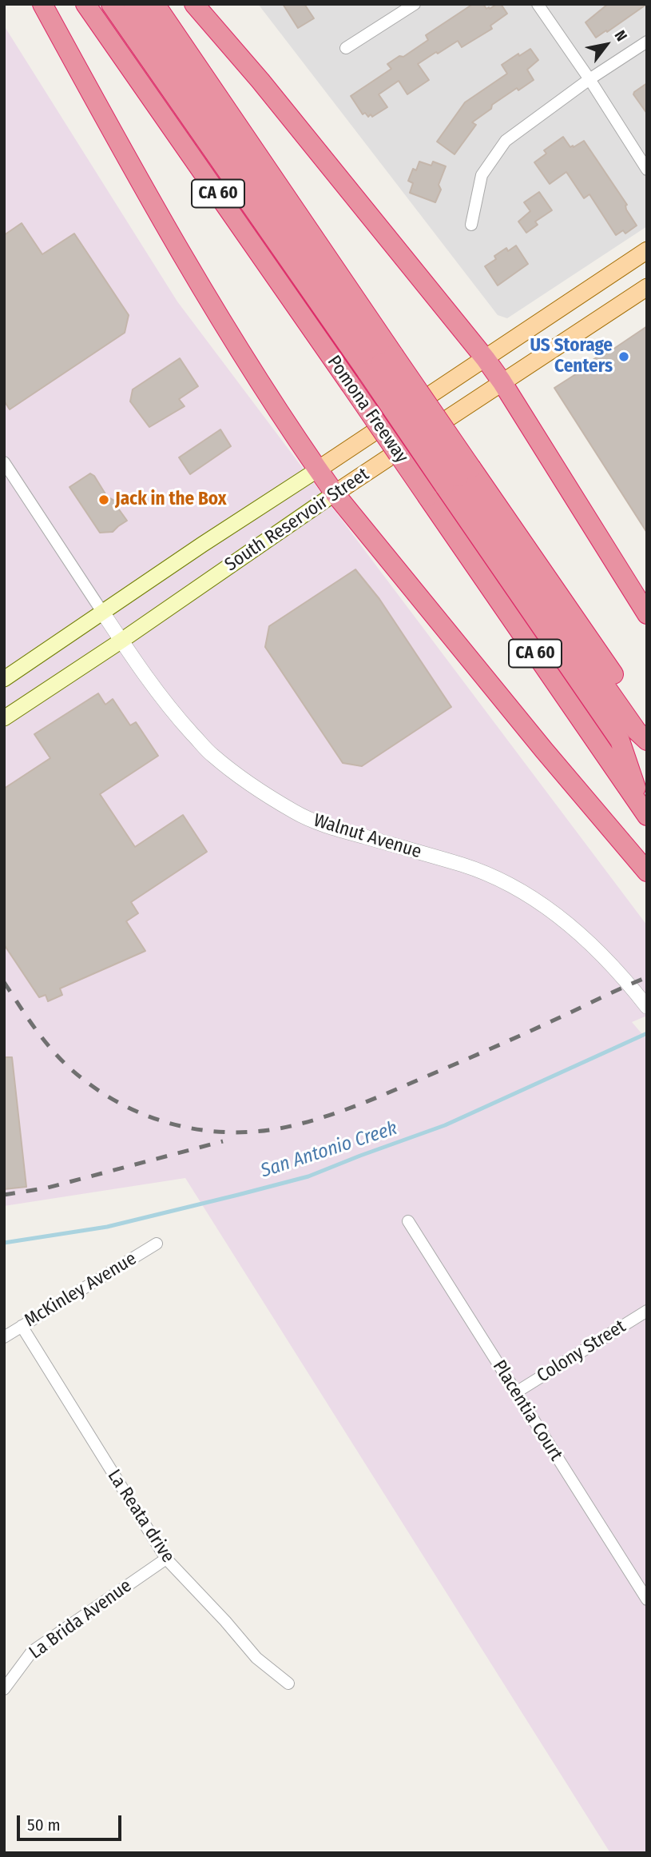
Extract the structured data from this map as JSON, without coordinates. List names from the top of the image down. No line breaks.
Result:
{"streets":{"highway":["CA 60","Pomona Freeway"],"main road":["South Reservoir Street"],"street":["Walnut Avenue","McKinley Avenue","Colony Street","Placentia Court","La Reata drive","La Brida Avenue"]},"crossings":[["South Reservoir Street","Walnut Avenue"],["McKinley Avenue","La Reata drive"],["Colony Street","Placentia Court"],["La Reata drive","La Brida Avenue"]],"water":["San Antonio Creek"],"places":["US Storage Centers","Jack in the Box"],"scale_bar":"50 m","north":"top right"}
